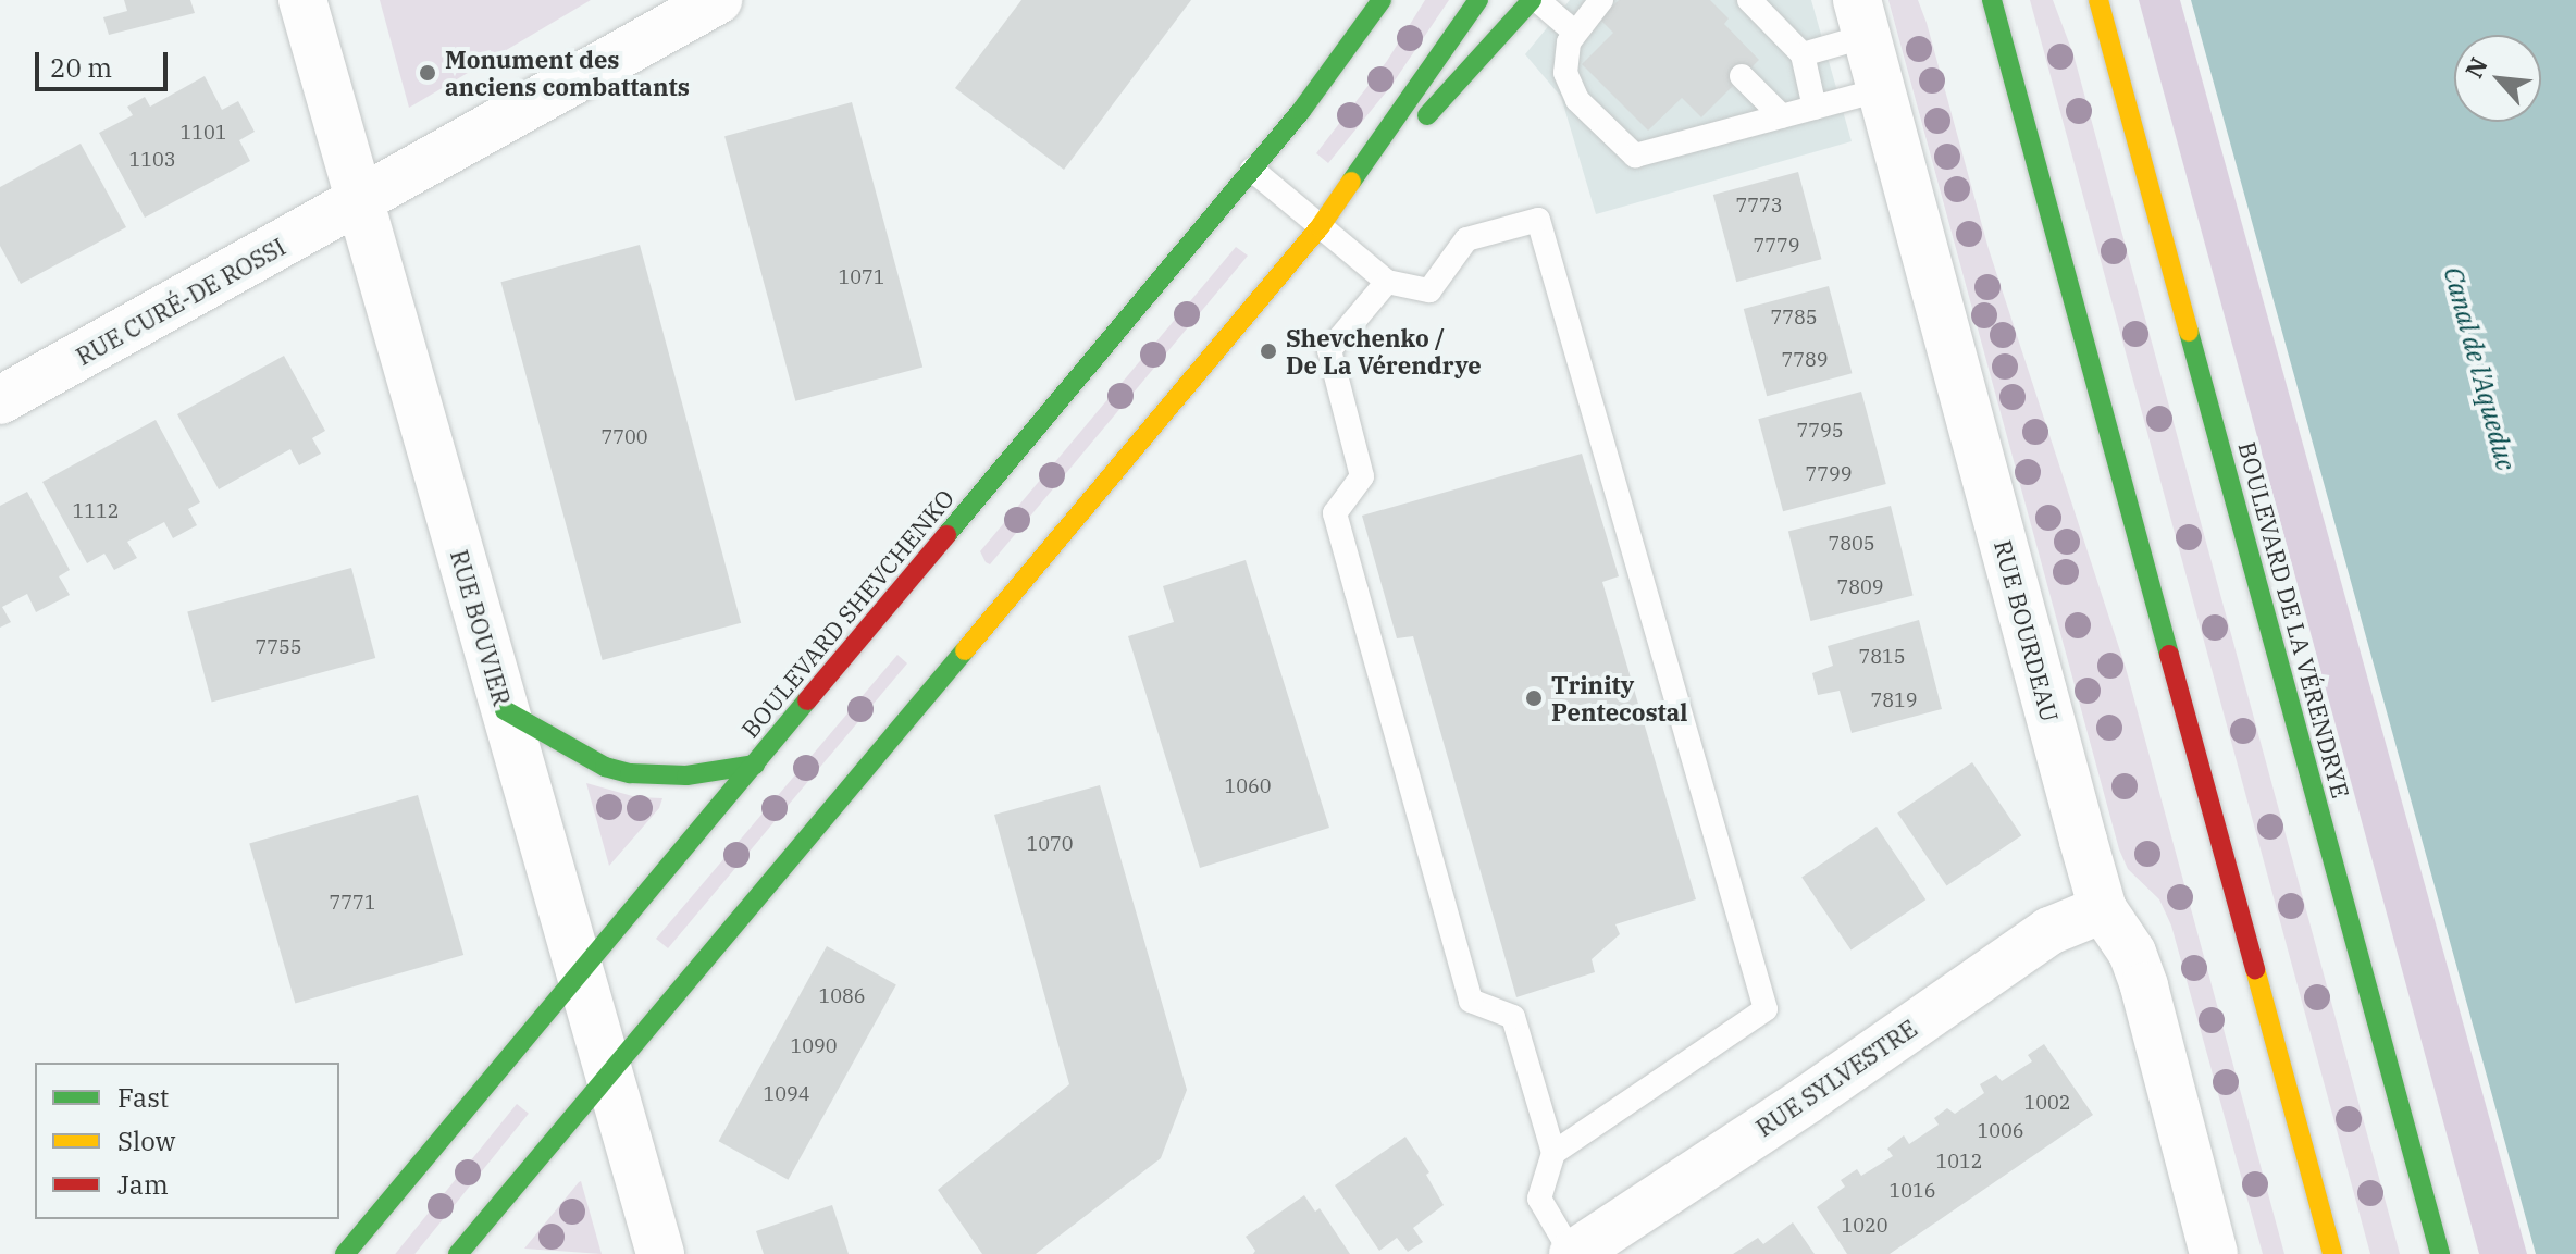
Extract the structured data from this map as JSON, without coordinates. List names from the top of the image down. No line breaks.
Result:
{"streets":{"street":["RUE CURÉ-DE ROSSI","BOULEVARD SHEVCHENKO","BOULEVARD DE LA VÉRENDRYE","RUE BOUVIER","RUE BOURDEAU","RUE SYLVESTRE"]},"crossings":[["RUE CURÉ-DE ROSSI","RUE BOUVIER"],["BOULEVARD SHEVCHENKO","RUE BOUVIER"],["RUE BOURDEAU","RUE SYLVESTRE"]],"water":["Canal de l'Aqueduc"],"places":["Monument des anciens combattants","Shevchenko / De La Vérendrye","Trinity Pentecostal"],"house_numbers":["1101","1103","7773","7779","1071","7785","7789","7795","7700","7799","1112","7805","7809","7755","7815","7819","1060","1070","7771","1086","1090","1094","1002","1006","1012","1016","1020"],"legend":["Fast","Slow","Jam"],"scale_bar":"20 m","north":"top left"}
